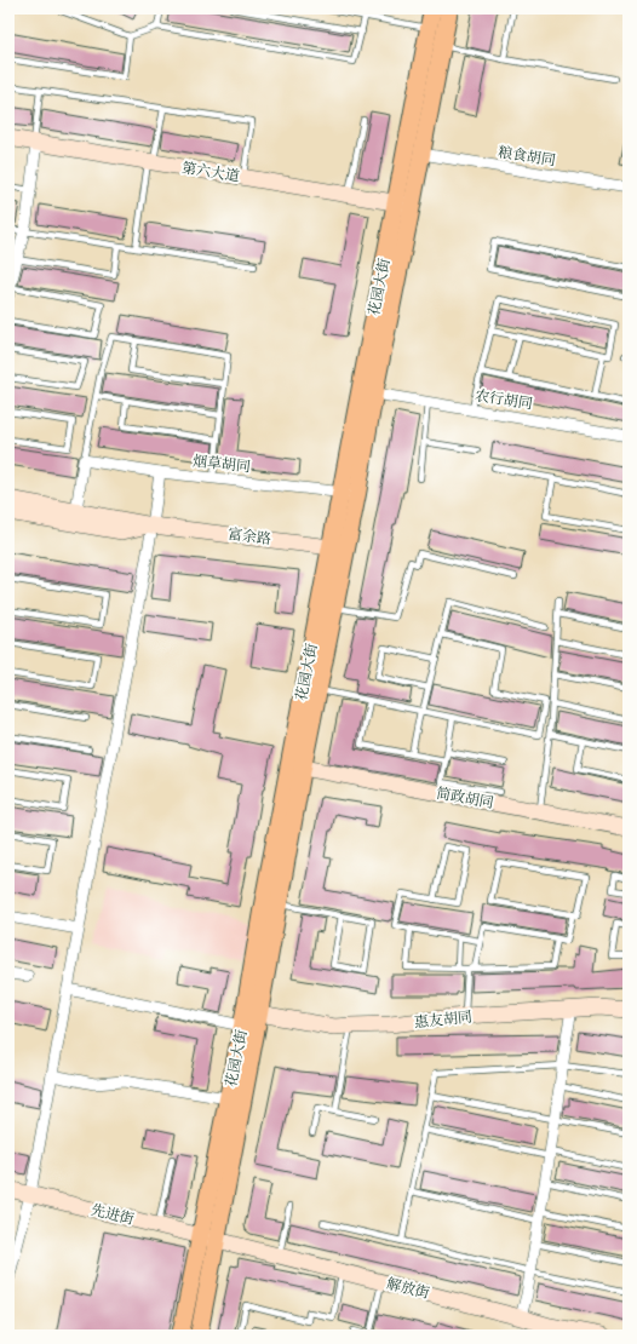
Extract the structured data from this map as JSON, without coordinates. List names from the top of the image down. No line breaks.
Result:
{"streets":{"main road":["花园大街"],"street":["粮食胡同","第六大道","农行胡同","烟草胡同","富余路","简政胡同","惠友胡同","先进街","解放街"]},"crossings":[["粮食胡同","花园大街"],["第六大道","花园大街"],["花园大街","农行胡同"],["花园大街","烟草胡同"],["花园大街","富余路"],["花园大街","简政胡同"],["花园大街","惠友胡同"],["花园大街","先进街"],["花园大街","解放街"],["先进街","解放街"]]}
